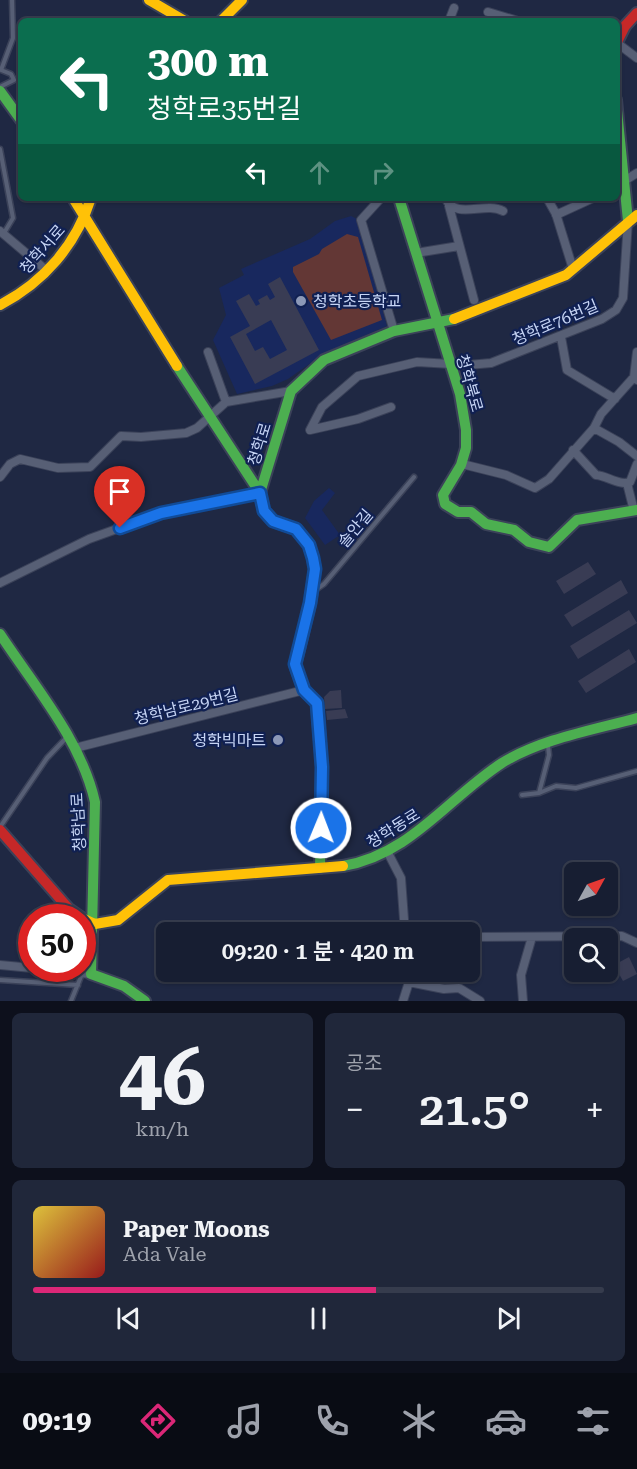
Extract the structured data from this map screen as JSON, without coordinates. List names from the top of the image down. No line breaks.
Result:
{"streets":{"street":["청학서로","청학로76번길","청학북로","청학로","청학남로29번길","청학남로","청학동로"],"lane":["솔안길"]},"crossings":[["청학로76번길","청학북로"],["청학로76번길","청학로"],["청학북로","청학로"],["청학로","솔안길"],["청학로","청학남로29번길"],["청학로","청학동로"],["청학남로29번길","청학남로"]],"places":["청학초등학교","청학빅마트"],"north":"top right","page":{"turn":["300 m","청학로35번길"],"limit":"50","trip":"09:20 · 1 분 · 420 m","tile":[["46","km/h"],"공조"],"heat":["−","21.5°","+"],"song":["Paper Moons","Ada Vale"],"tabs":"09:19"}}
